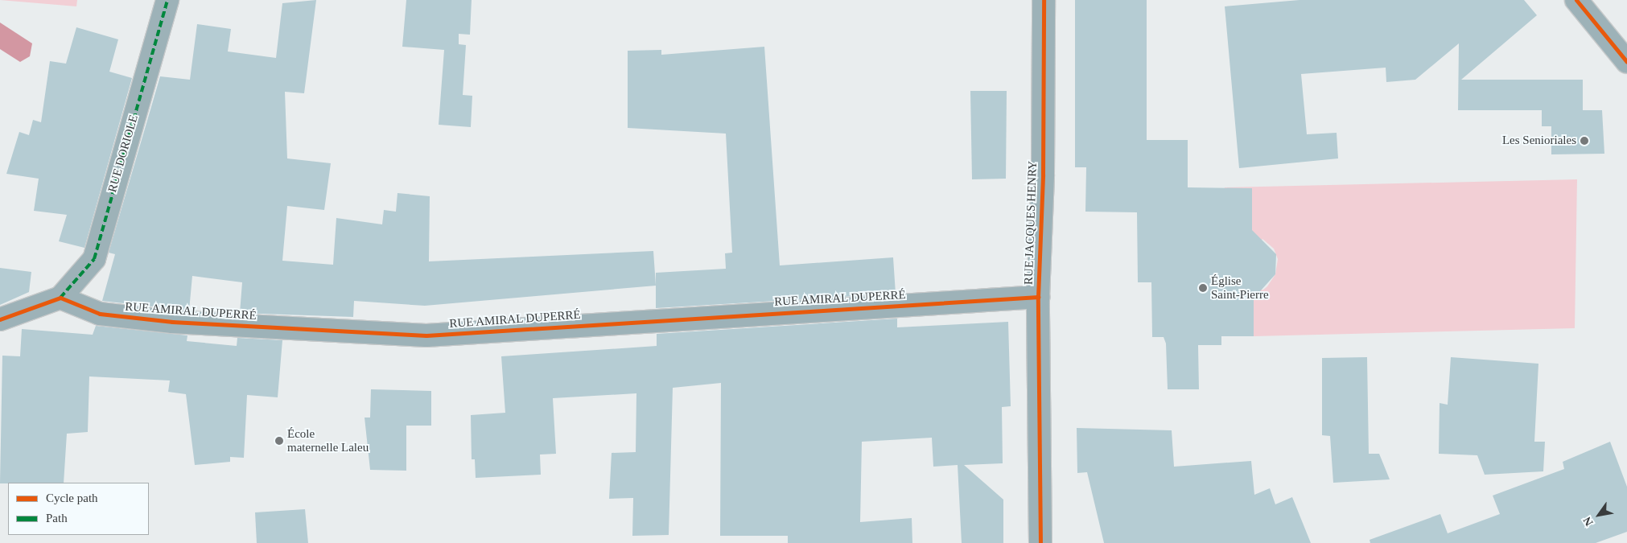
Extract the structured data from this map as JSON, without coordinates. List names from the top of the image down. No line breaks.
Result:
{"streets":{"street":["RUE DORIOLE","RUE JACQUES HENRY","RUE AMIRAL DUPERRÉ"]},"crossings":[["RUE DORIOLE","RUE AMIRAL DUPERRÉ"],["RUE JACQUES HENRY","RUE AMIRAL DUPERRÉ"]],"places":["Les Senioriales","Église Saint-Pierre","École maternelle Laleu"],"legend":["Cycle path","Path"],"north":"bottom left"}
